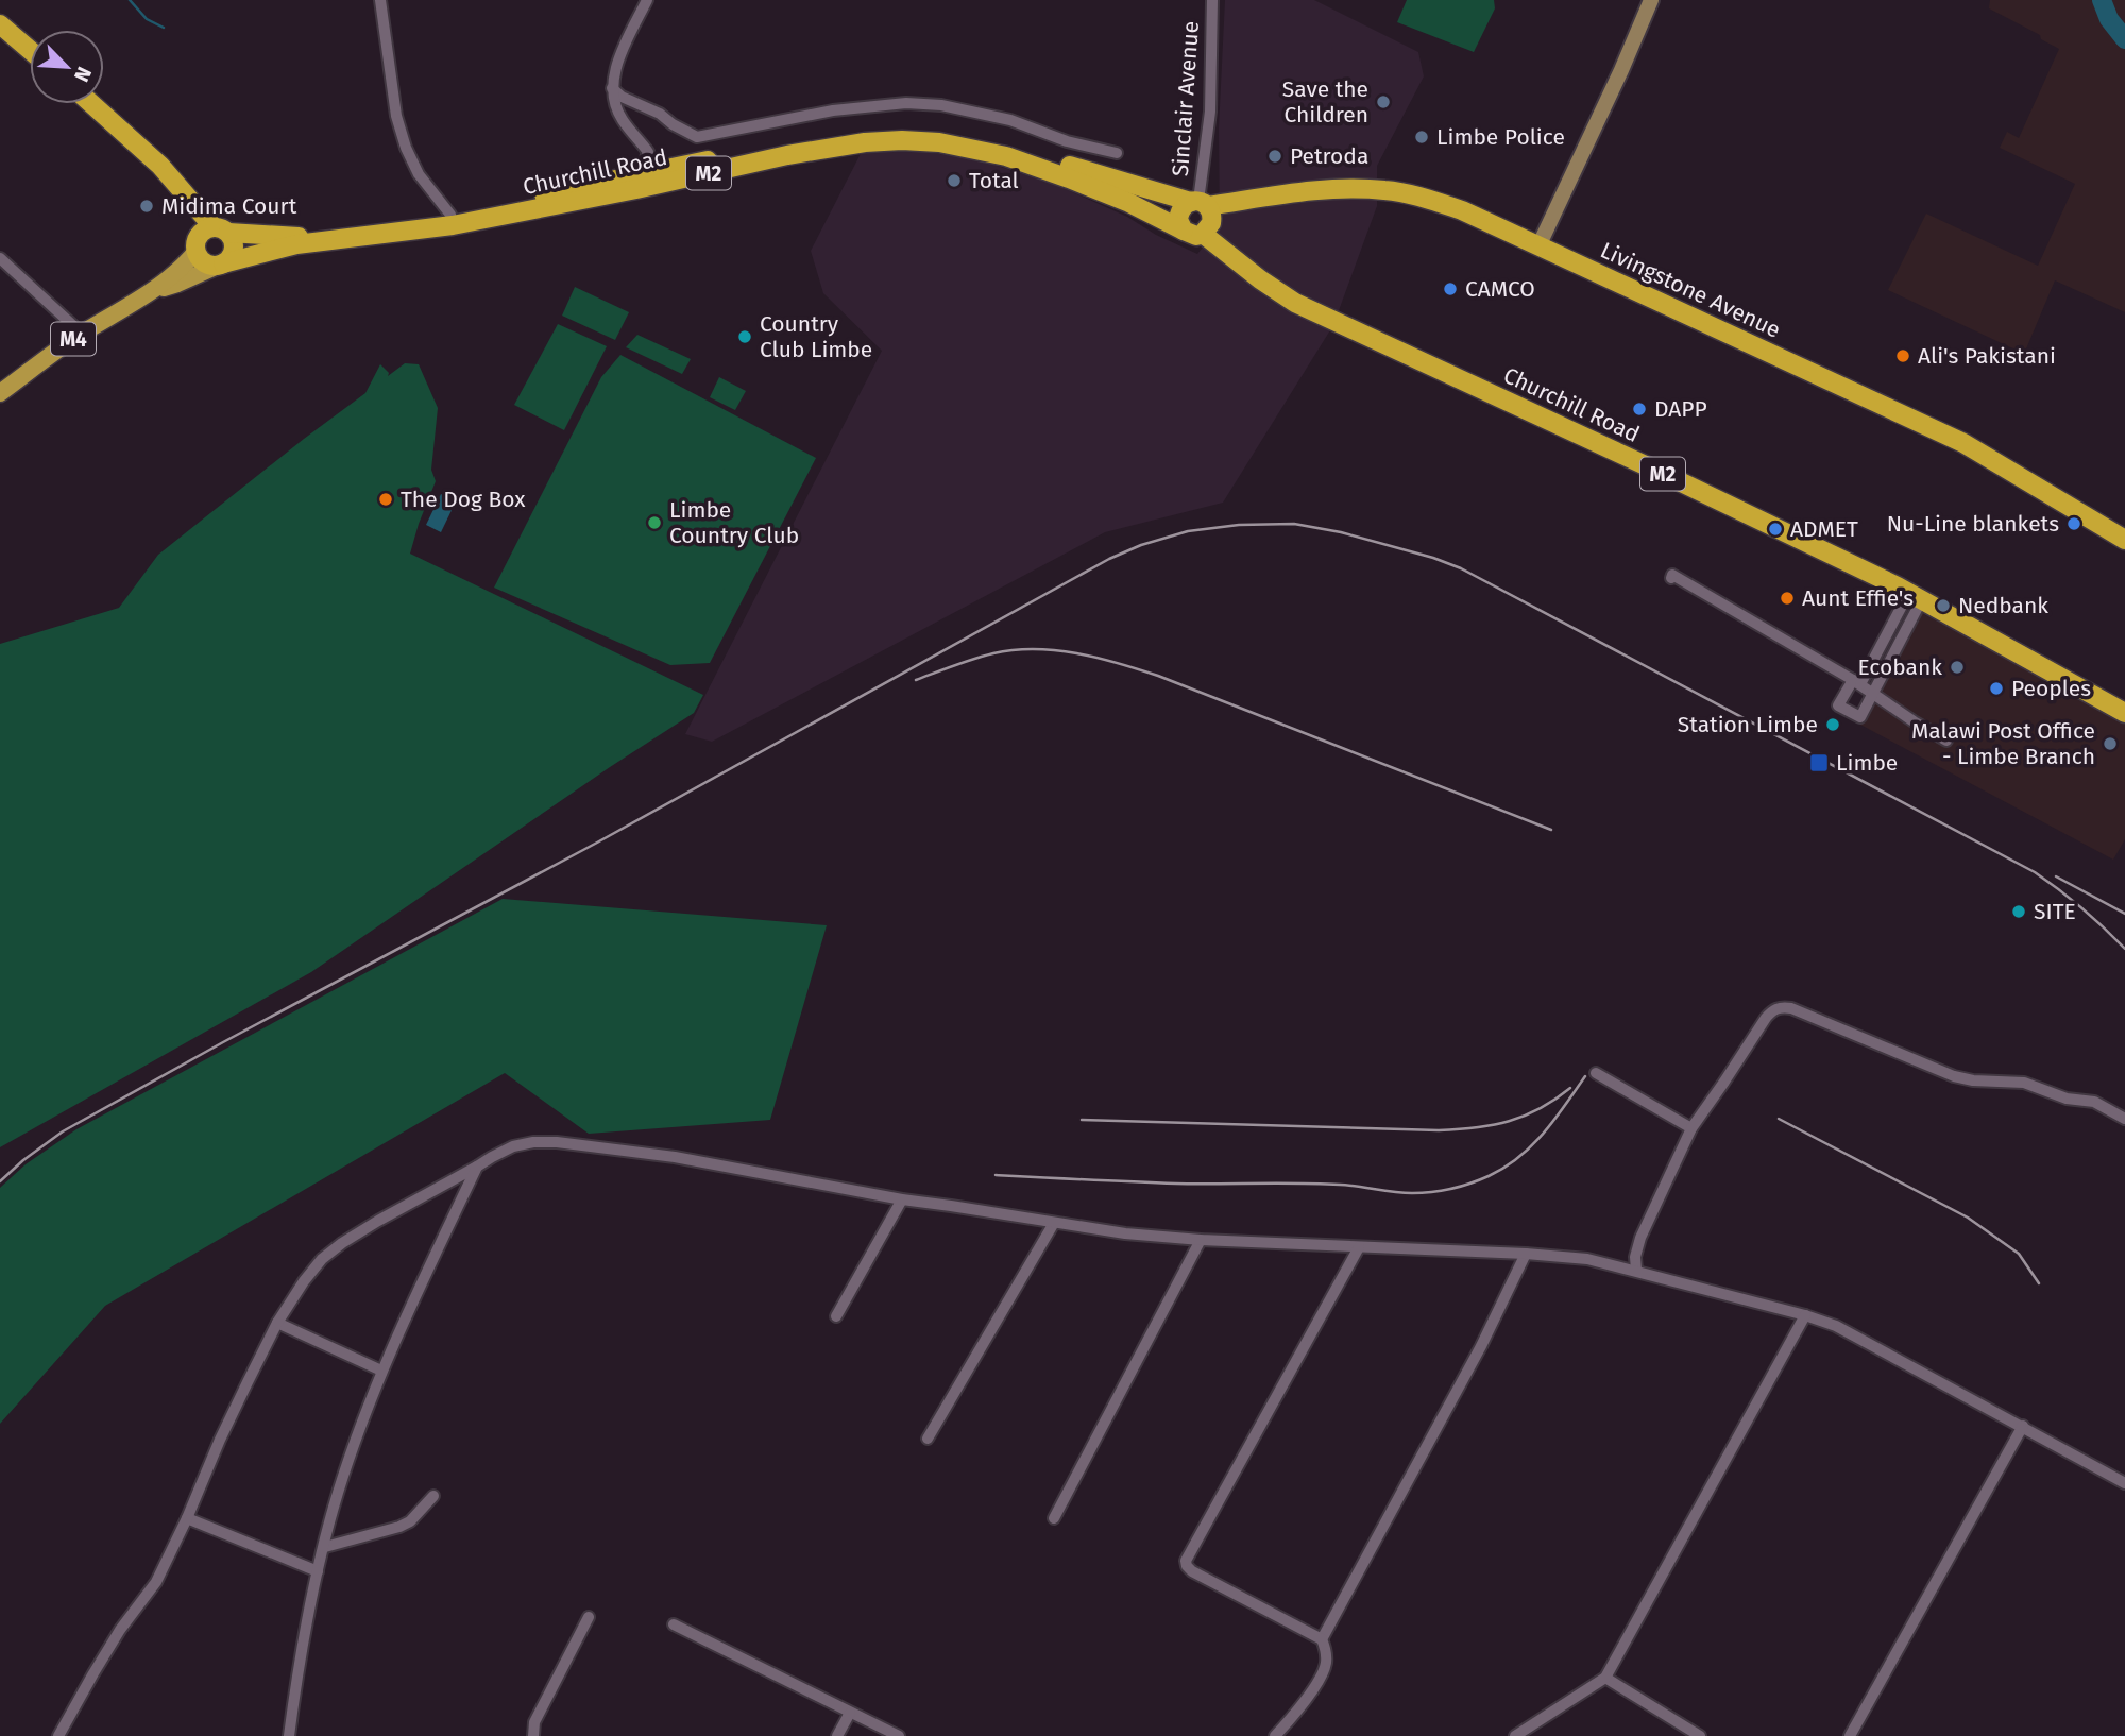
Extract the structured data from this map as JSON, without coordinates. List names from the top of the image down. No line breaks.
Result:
{"streets":{"highway":["Churchill Road","M2","Livingstone Avenue"],"main road":["M4"],"street":["Sinclair Avenue"]},"crossings":[["Sinclair Avenue","Churchill Road"],["Sinclair Avenue","Livingstone Avenue"],["Churchill Road","Livingstone Avenue"],["Churchill Road","M4"]],"places":{"other":["Save the Children","Limbe Police","Petroda","Total","Midima Court","CAMCO","Country Club Limbe","Ali's Pakistani","DAPP","The Dog Box","Limbe Country Club","Nu-Line blankets","ADMET","Aunt Effie's","Nedbank","Ecobank","Peoples","Station Limbe","Malawi Post Office - Limbe Branch","SITE"],"transit":["Limbe"]},"north":"bottom right"}
